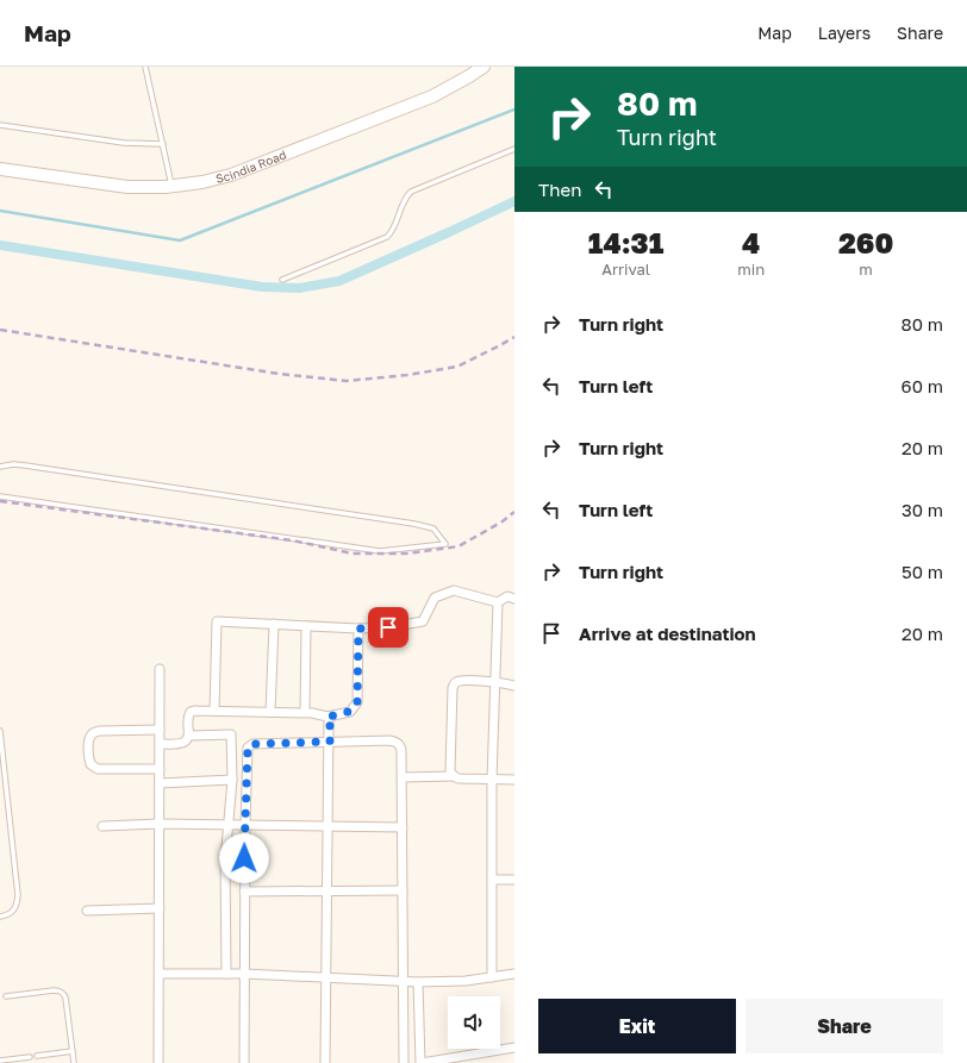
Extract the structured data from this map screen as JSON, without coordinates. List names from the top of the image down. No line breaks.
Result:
{"streets":{"main road":["Scindia Road"]},"page":{"header":"Map","nav":["Map","Layers","Share"],"turn":["80 m","Turn right"],"then":"Then","eta":["14:31","Arrival","4","min","260","m"],"list":[{"name":"Turn right","value":"80 m"},{"name":"Turn left","value":"60 m"},{"name":"Turn right","value":"20 m"},{"name":"Turn left","value":"30 m"},{"name":"Turn right","value":"50 m"},{"name":"Arrive at destination","value":"20 m"}],"buttons":["Exit","Share"]}}
